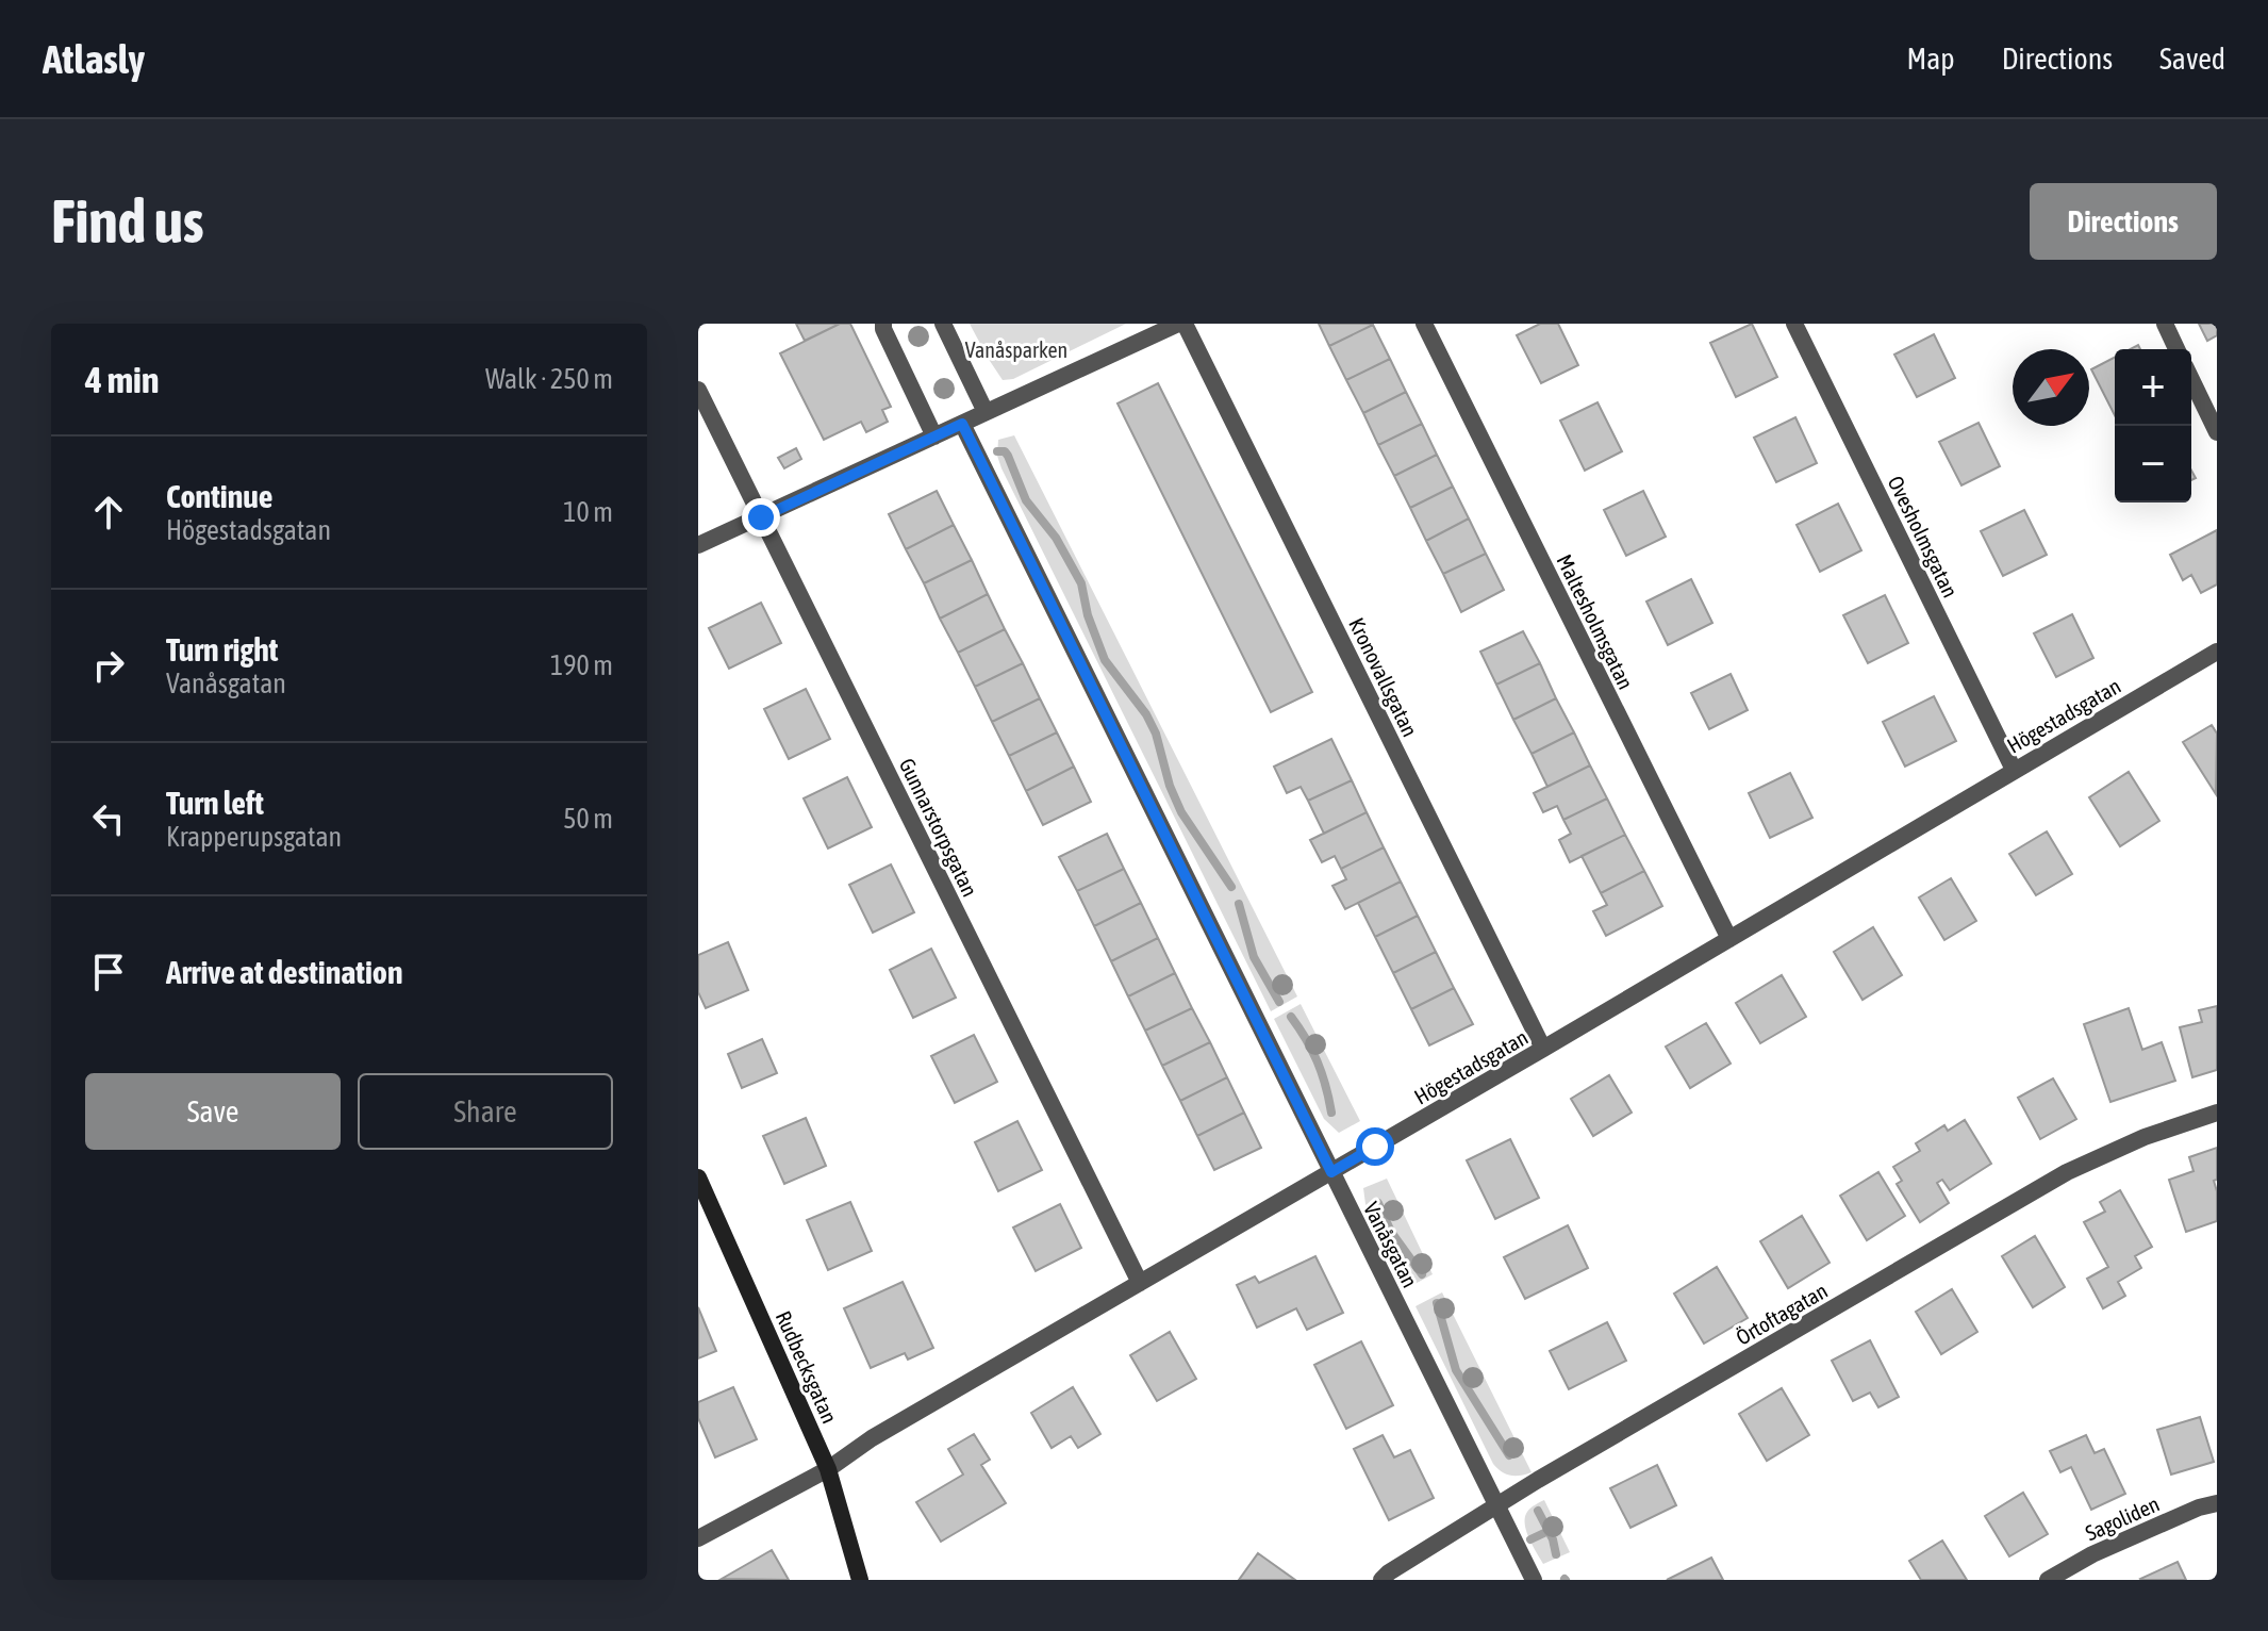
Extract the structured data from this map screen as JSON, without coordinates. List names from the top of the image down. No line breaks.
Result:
{"streets":{"street":["Ovesholmsgatan","Maltesholmsgatan","Kronovallsgatan","Högestadsgatan","Gunnarstorpsgatan","Vanåsgatan","Örtoftagatan","Rudbecksgatan","Sagoliden"]},"crossings":[["Ovesholmsgatan","Högestadsgatan"],["Maltesholmsgatan","Högestadsgatan"],["Kronovallsgatan","Högestadsgatan"],["Högestadsgatan","Gunnarstorpsgatan"],["Högestadsgatan","Vanåsgatan"],["Högestadsgatan","Rudbecksgatan"],["Vanåsgatan","Örtoftagatan"]],"parks":["Vanåsparken"],"north":"top right","page":{"header":"Atlasly","nav":["Map","Directions","Saved"],"buttons":["Directions",["Save","Share"]],"title":"Find us","heading":["4 min","Walk · 250 m"],"map_buttons":["+","−"],"list":[["Continue","Högestadsgatan","10 m"],["Turn right","Vanåsgatan","190 m"],["Turn left","Krapperupsgatan","50 m"],"Arrive at destination"]}}
